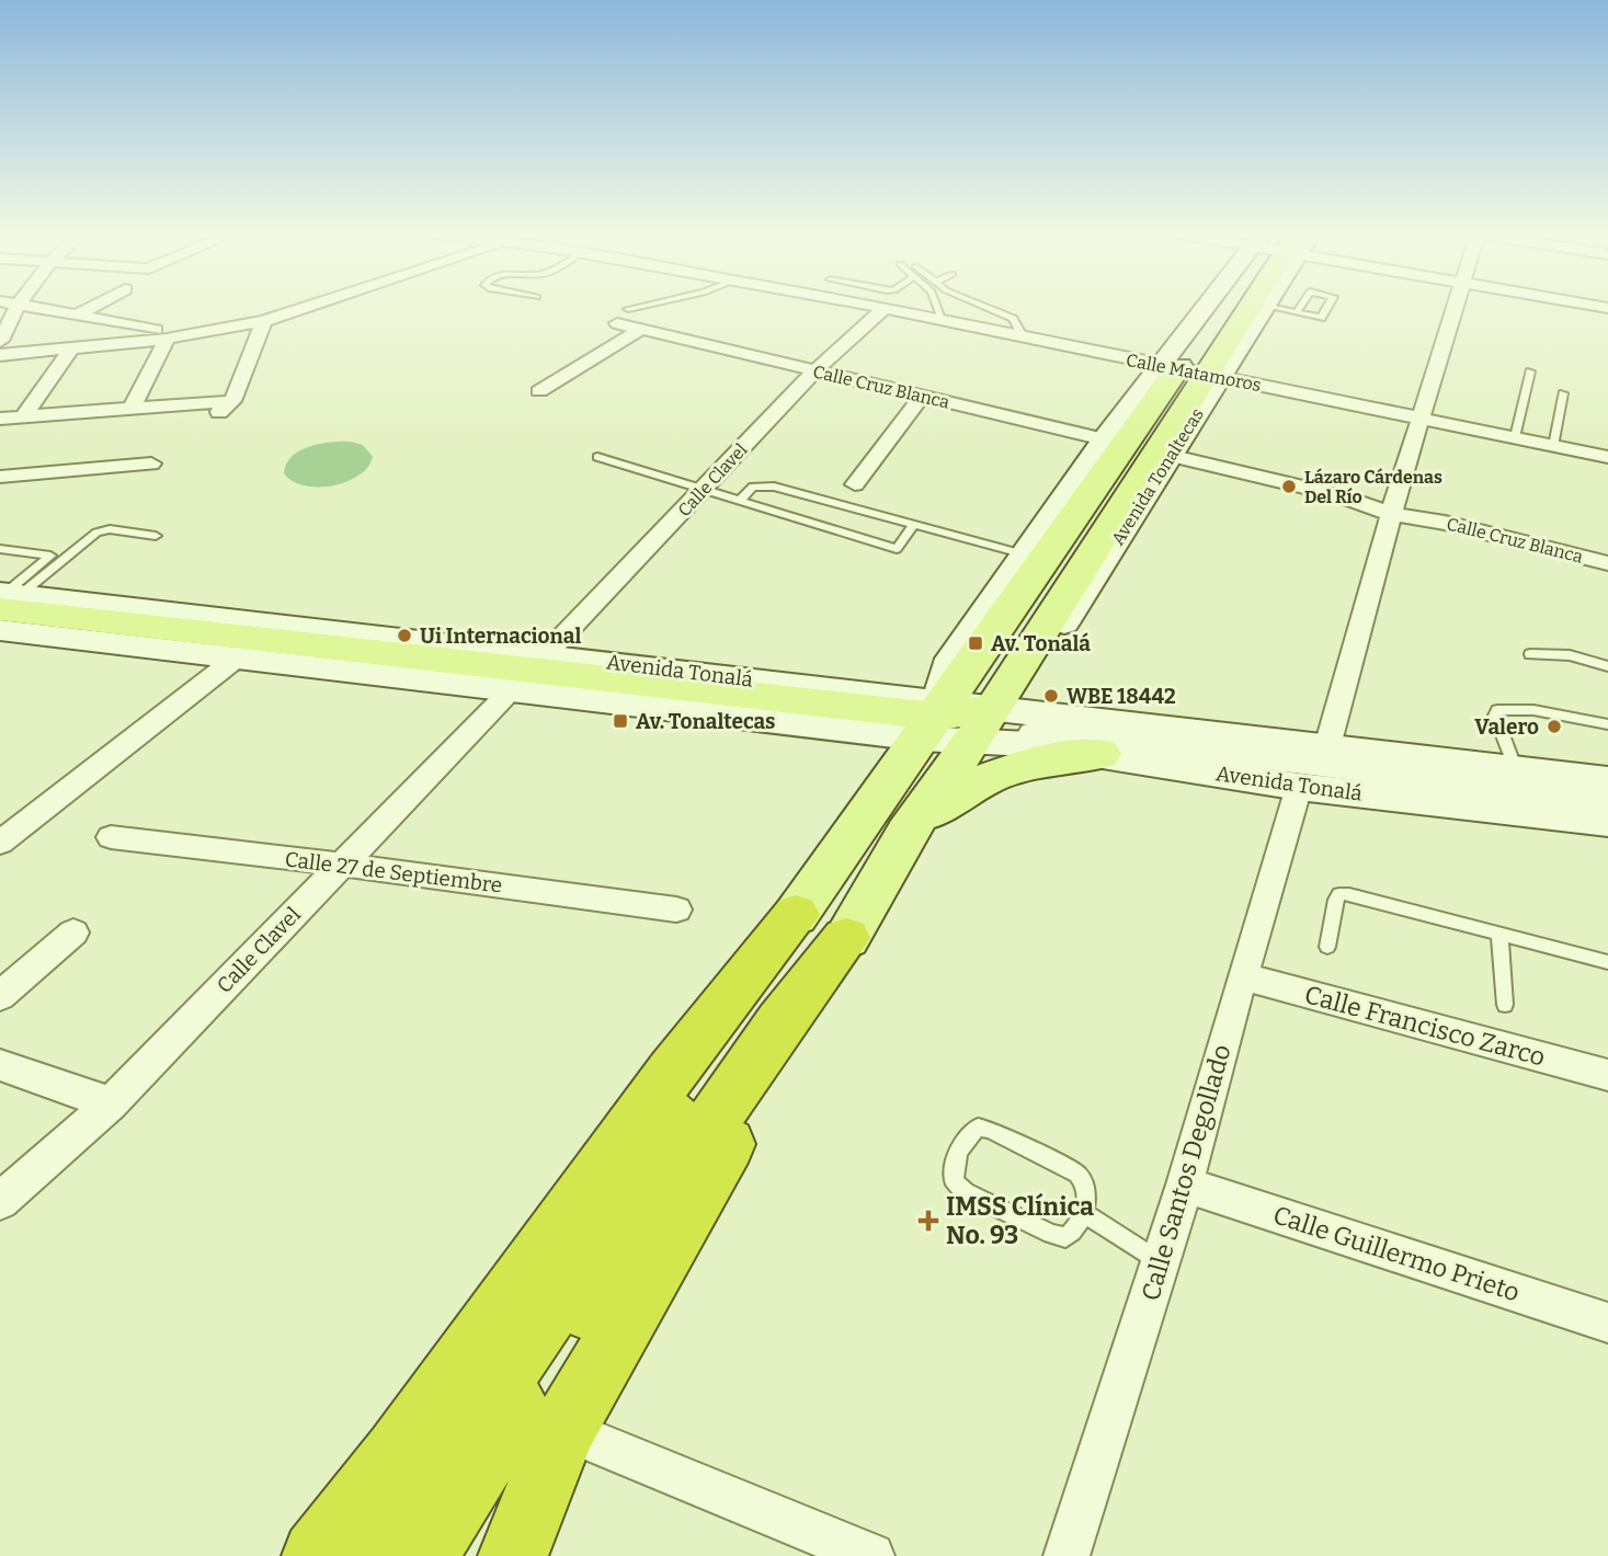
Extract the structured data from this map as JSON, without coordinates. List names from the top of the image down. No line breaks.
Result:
{"streets":{"main road":["Avenida Tonaltecas","Avenida Tonalá"],"street":["Calle Matamoros","Calle Cruz Blanca","Calle Clavel","Calle 27 de Septiembre","Calle Francisco Zarco","Calle Santos Degollado","Calle Guillermo Prieto"]},"crossings":[["Calle Matamoros","Avenida Tonaltecas"],["Calle Matamoros","Calle Clavel"],["Calle Cruz Blanca","Avenida Tonaltecas"],["Calle Cruz Blanca","Calle Clavel"],["Avenida Tonaltecas","Avenida Tonalá"],["Calle Clavel","Avenida Tonalá"],["Calle Clavel","Calle 27 de Septiembre"],["Avenida Tonalá","Calle Santos Degollado"],["Calle Francisco Zarco","Calle Santos Degollado"],["Calle Santos Degollado","Calle Guillermo Prieto"]],"places":{"other":["Lázaro Cárdenas Del Río","Ui Internacional","WBE 18442","Valero"],"transit":["Av. Tonalá","Av. Tonaltecas"],"health":["IMSS Clínica No. 93"]}}
